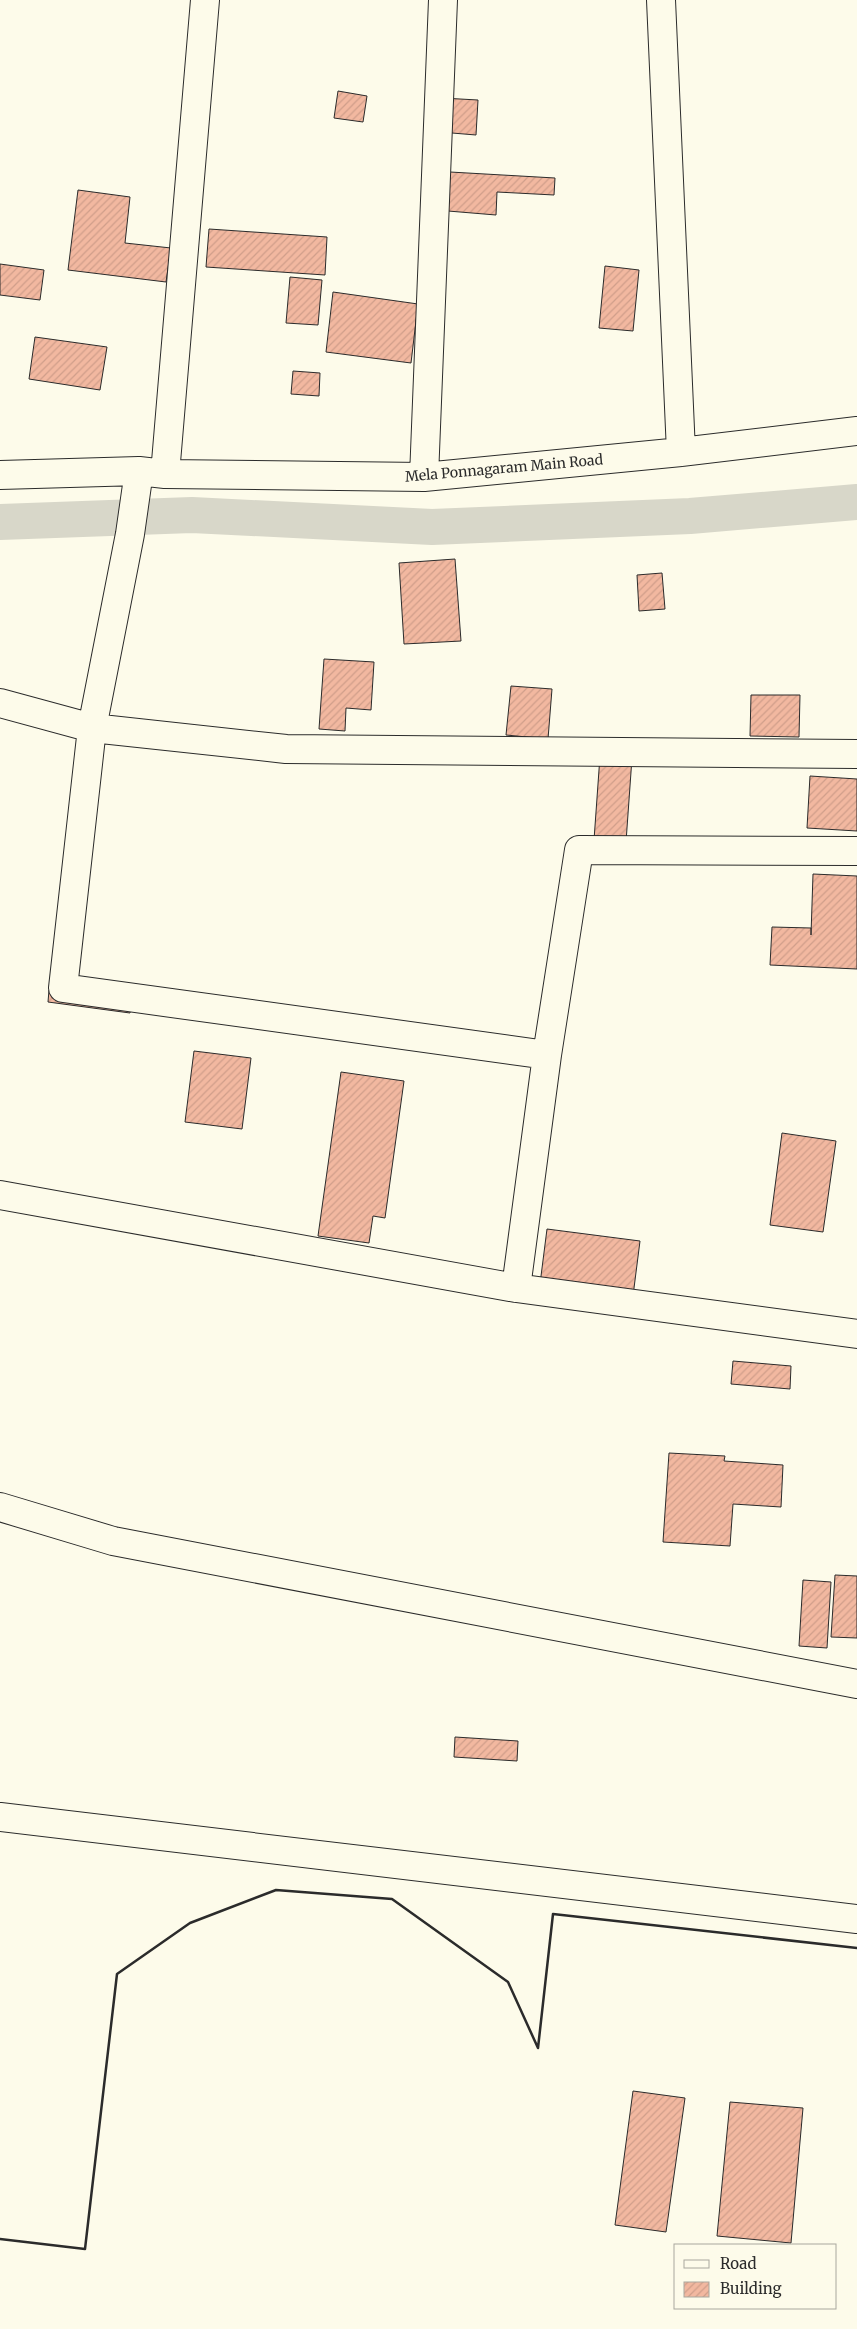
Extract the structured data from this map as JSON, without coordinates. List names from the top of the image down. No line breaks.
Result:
{"streets":{"street":["Mela Ponnagaram Main Road"]},"legend":["Road","Building"]}
